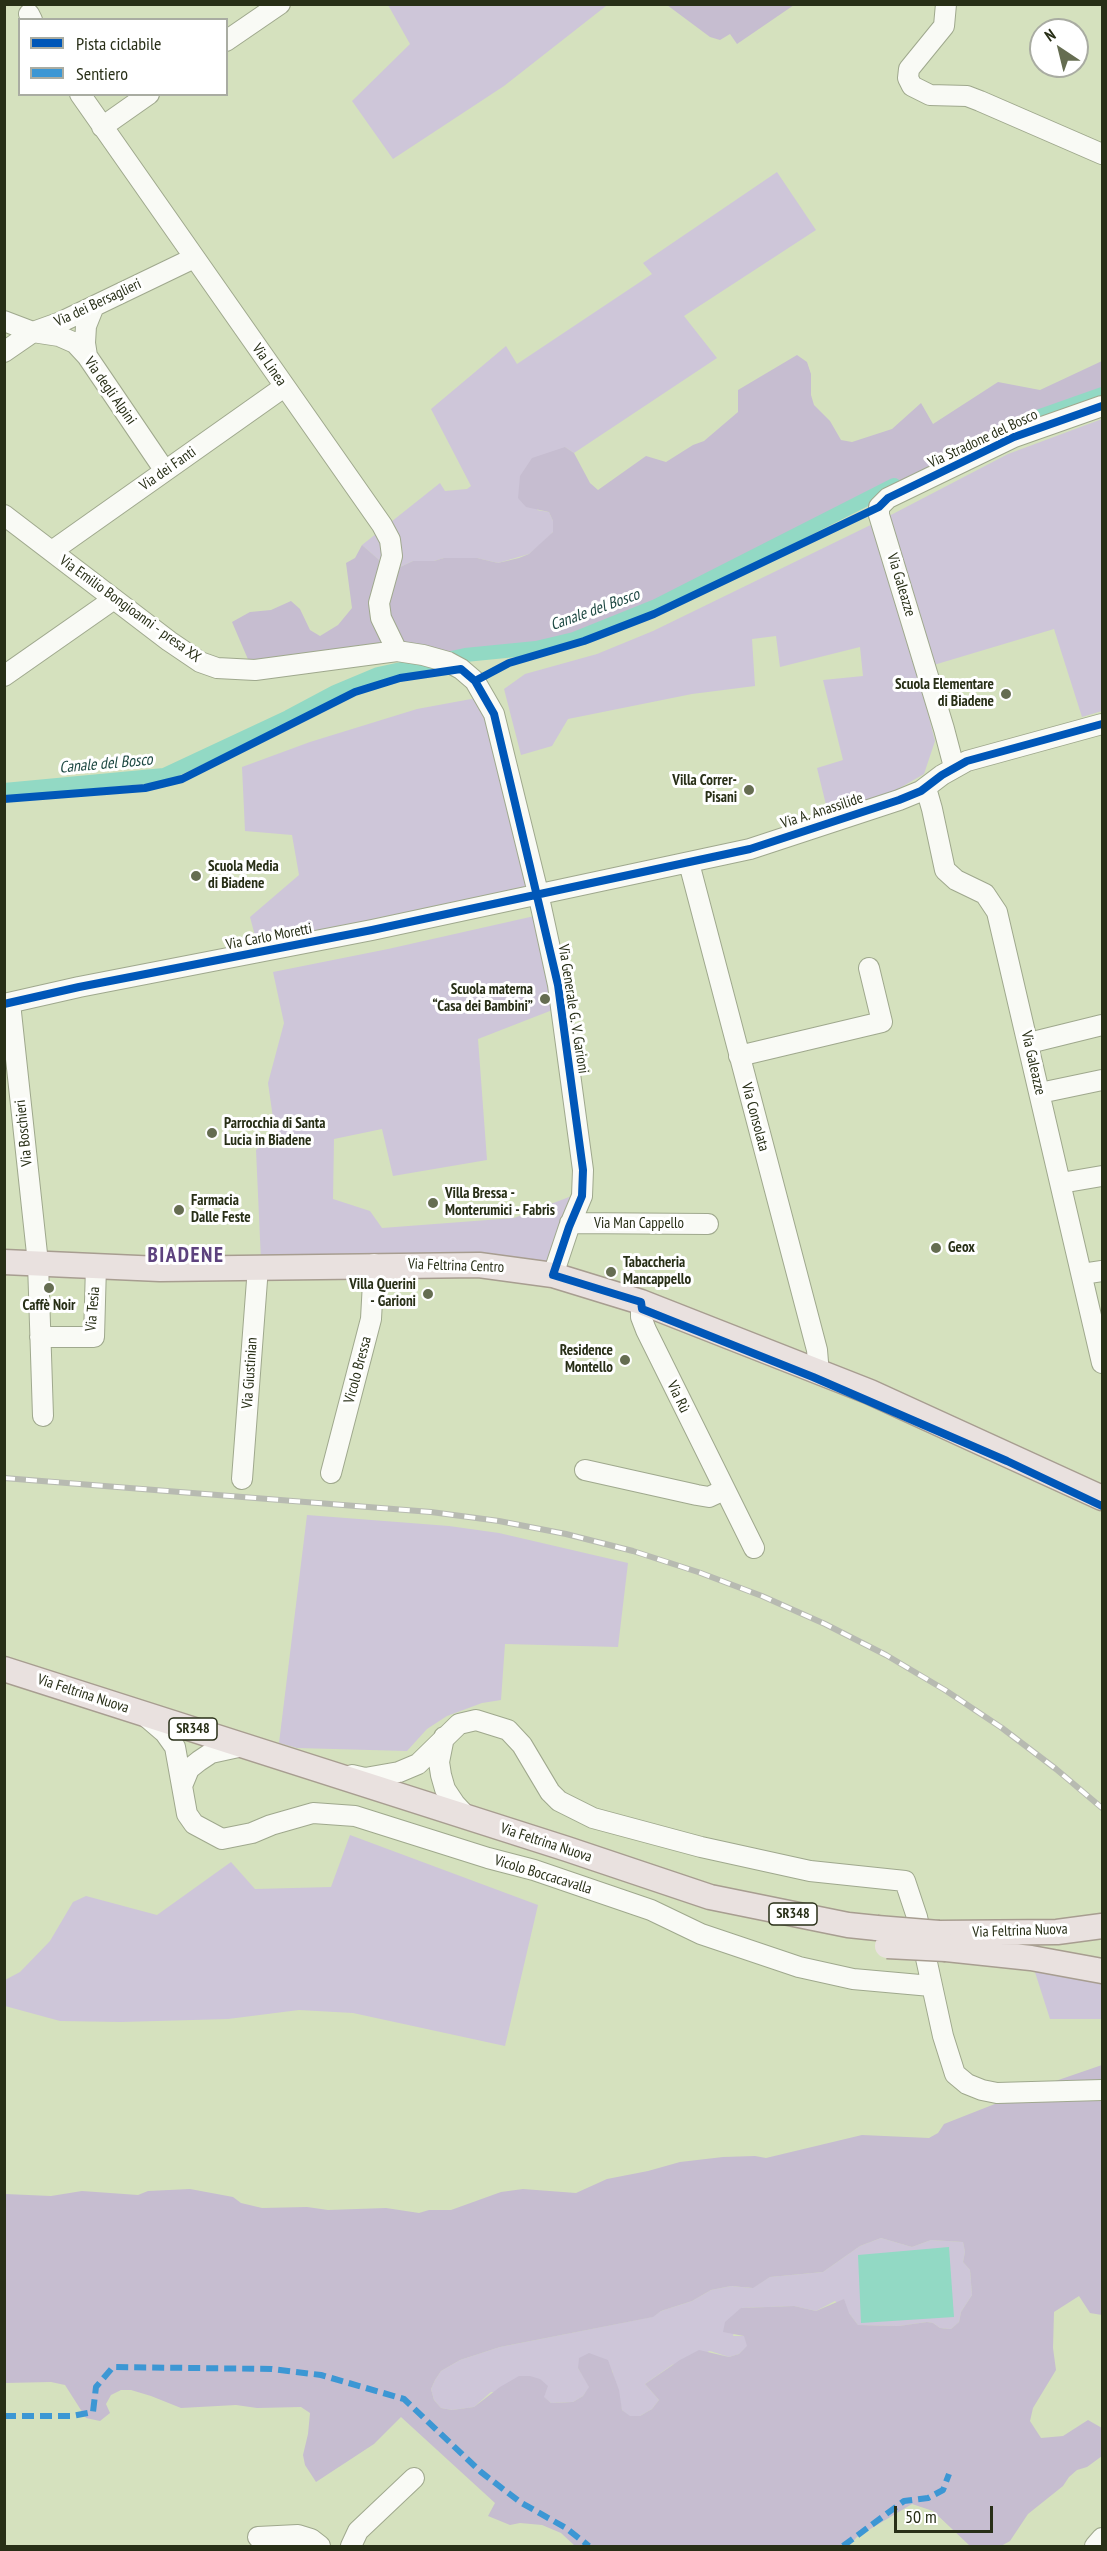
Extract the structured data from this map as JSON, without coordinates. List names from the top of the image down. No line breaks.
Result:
{"streets":{"main road":["Via Feltrina Centro","Via Feltrina Nuova","SR348"],"street":["Via dei Bersaglieri","Via Linea","Via degli Alpini","Via Stradone del Bosco","Via dei Fanti","Via Galeazze","Via Emilio Bongioanni - presa XX","Via A. Anassilide","Via Carlo Moretti","Via Generale G. V. Garioni","Via Consolata","Via Boschieri","Via Man Cappello","Via Tesia","Vicolo Bressa","Via Giustinian","Via Rù","Vicolo Boccacavalla"]},"crossings":[["Via dei Bersaglieri","Via Linea"],["Via dei Bersaglieri","Via degli Alpini"],["Via Linea","Via dei Fanti"],["Via Linea","Via Emilio Bongioanni - presa XX"],["Via degli Alpini","Via dei Fanti"],["Via Stradone del Bosco","Via Galeazze"],["Via dei Fanti","Via Emilio Bongioanni - presa XX"],["Via Galeazze","Via A. Anassilide"],["Via Emilio Bongioanni - presa XX","Via Generale G. V. Garioni"],["Via A. Anassilide","Via Carlo Moretti"],["Via A. Anassilide","Via Generale G. V. Garioni"],["Via A. Anassilide","Via Consolata"],["Via Carlo Moretti","Via Generale G. V. Garioni"],["Via Carlo Moretti","Via Boschieri"],["Via Generale G. V. Garioni","Via Man Cappello"],["Via Generale G. V. Garioni","Via Feltrina Centro"],["Via Consolata","Via Feltrina Centro"],["Via Boschieri","Via Feltrina Centro"],["Via Feltrina Centro","Via Tesia"],["Via Feltrina Centro","Vicolo Bressa"],["Via Feltrina Centro","Via Giustinian"],["Via Feltrina Centro","Via Rù"],["Via Feltrina Nuova","Vicolo Boccacavalla"]],"districts":["BIADENE"],"water":["Canale del Bosco"],"places":["Scuola Elementare di Biadene","Villa Correr- Pisani","Scuola Media di Biadene","Scuola materna “Casa dei Bambini”","Parrocchia di Santa Lucia in Biadene","Villa Bressa - Monterumici - Fabris","Farmacia Dalle Feste","Geox","Tabaccheria Mancappello","Caffè Noir","Villa Querini - Garioni","Residence Montello"],"legend":["Pista ciclabile","Sentiero"],"scale_bar":"50 m","north":"top left"}
